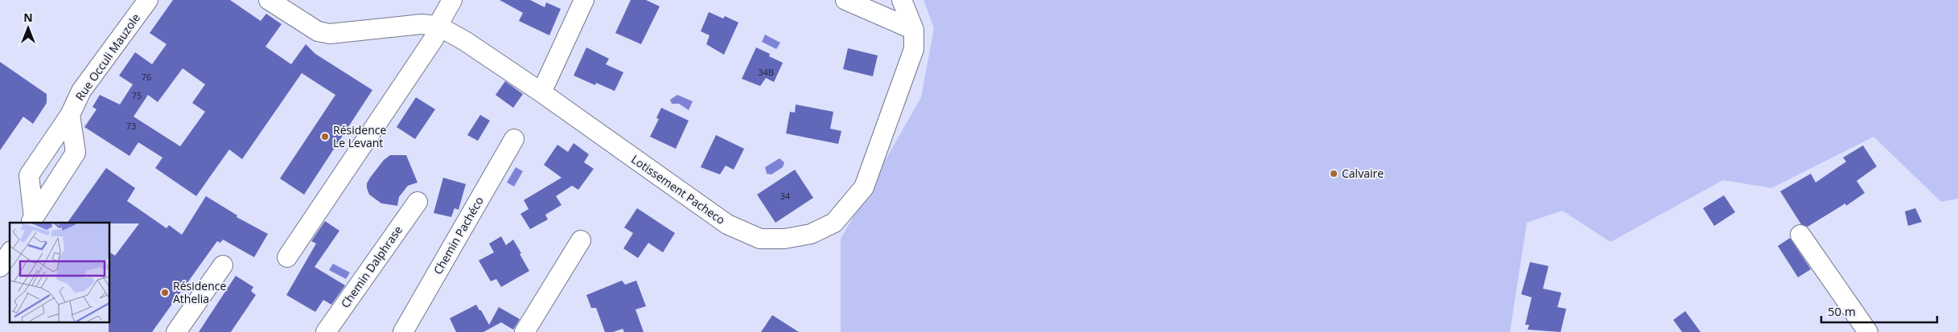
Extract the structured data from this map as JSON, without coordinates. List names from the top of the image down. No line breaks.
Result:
{"streets":{"street":["Rue Occuli Mauzole","Lotissement Pacheco","Chemin Pachéco","Chemin Dalphrase"]},"places":["Résidence Le Levant","Calvaire","Résidence Athelia"],"house_numbers":["34B","76","75","73","34"],"scale_bar":"50 m","north":"top"}
